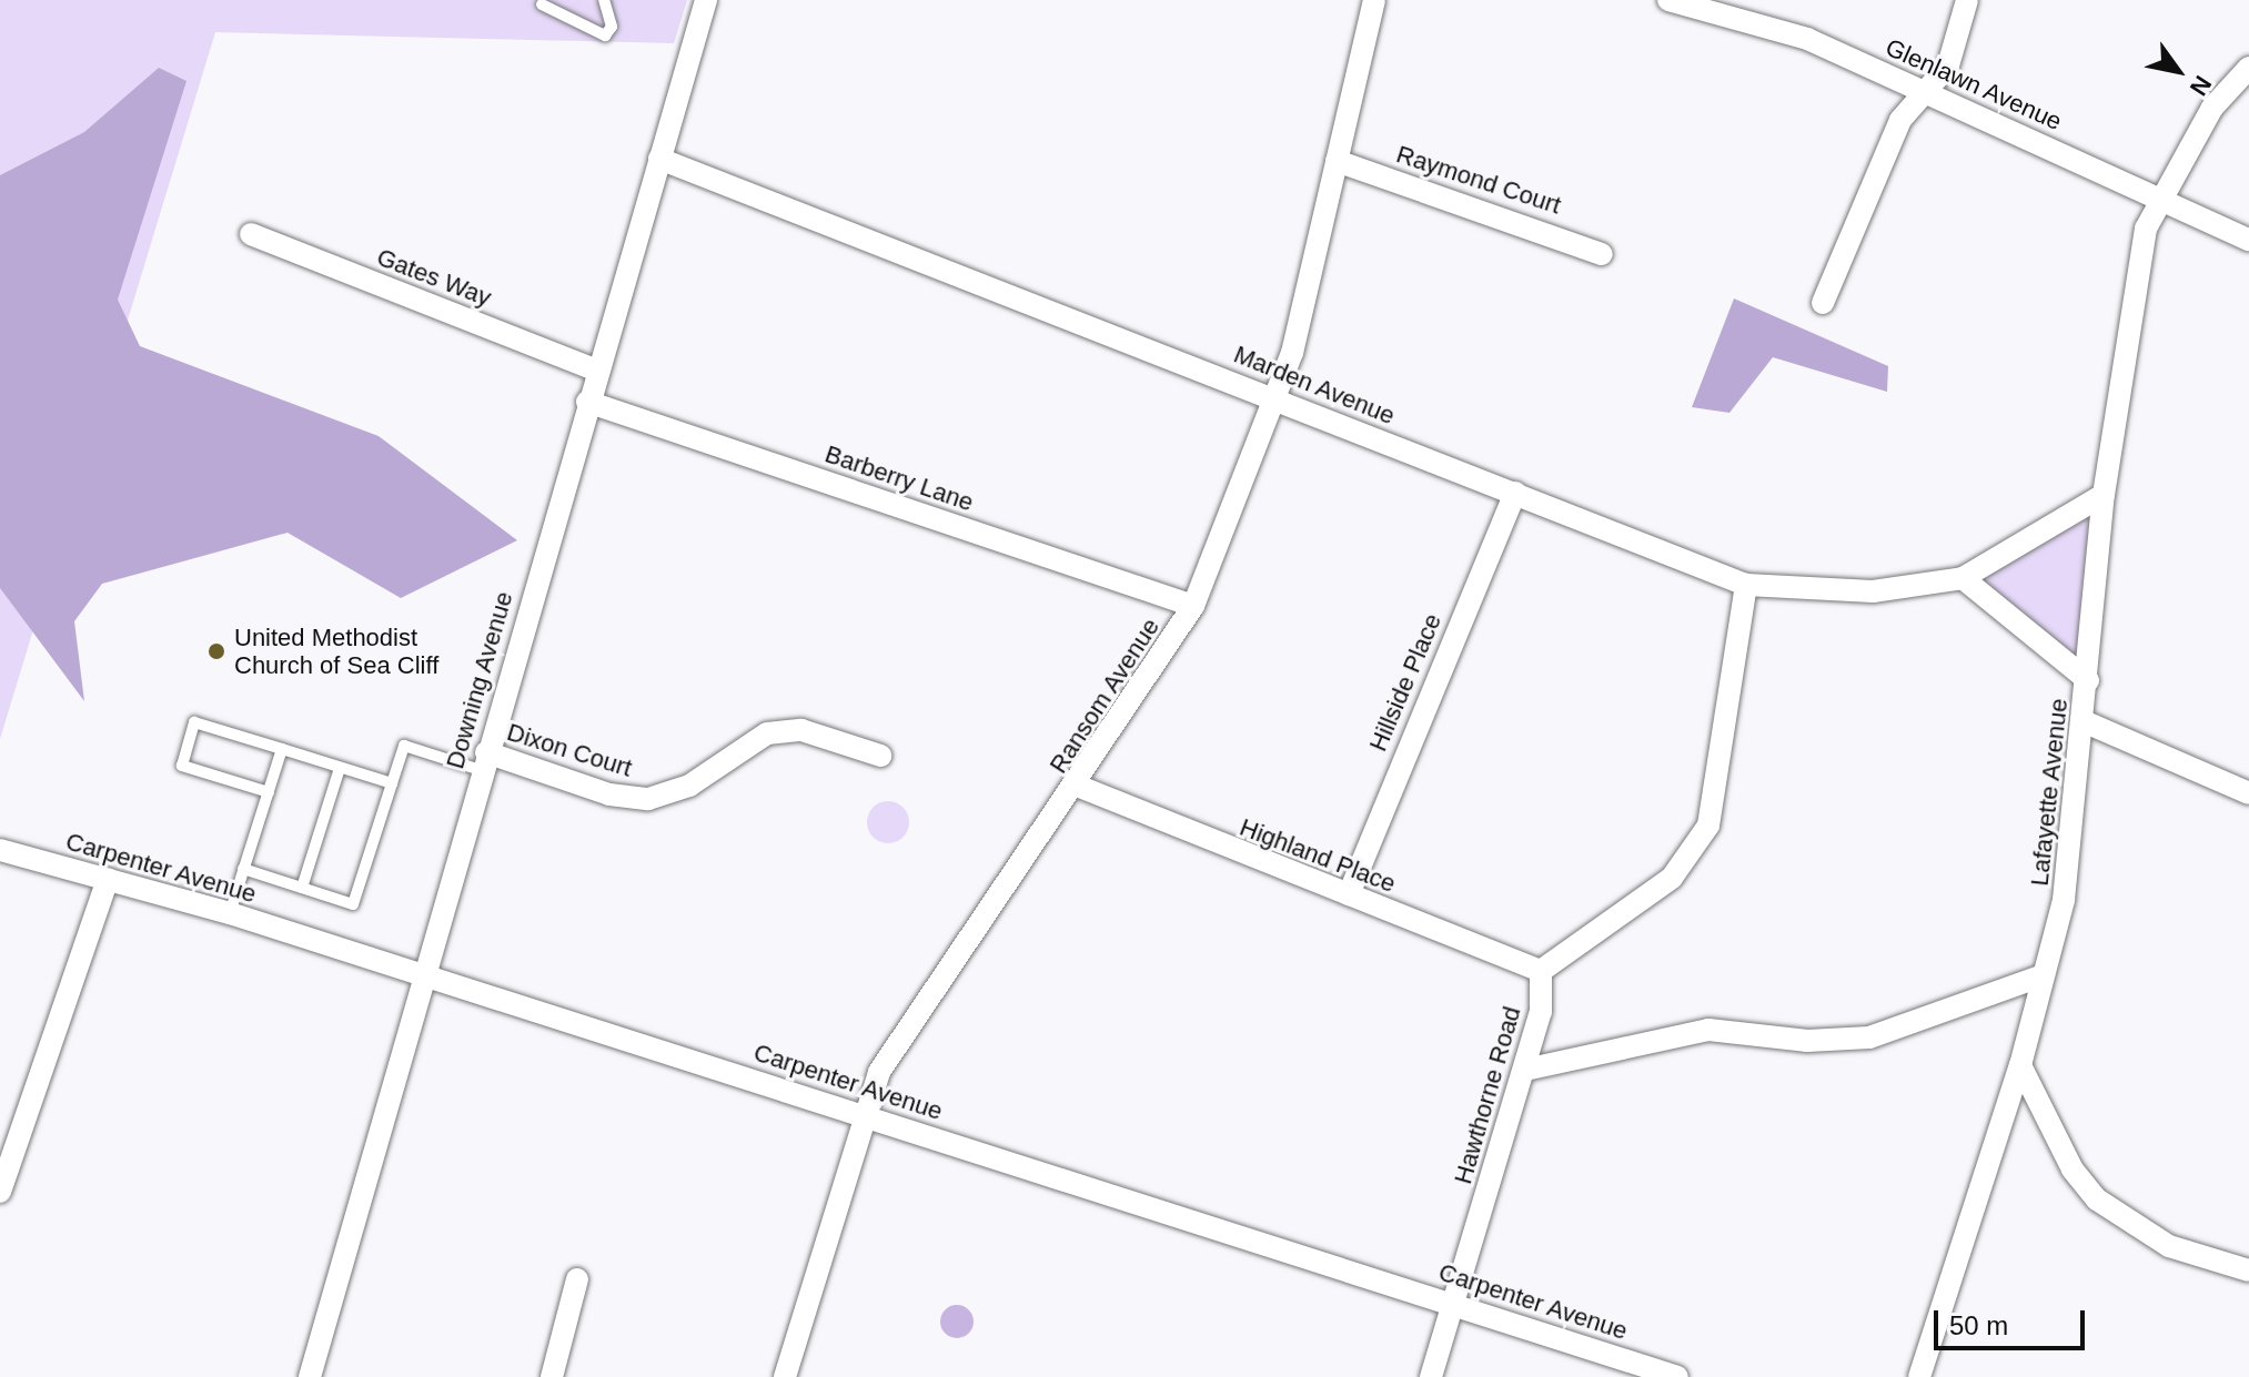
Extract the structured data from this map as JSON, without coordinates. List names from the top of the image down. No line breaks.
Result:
{"streets":{"street":["Glenlawn Avenue","Raymond Court","Gates Way","Marden Avenue","Barberry Lane","Downing Avenue","Hillside Place","Ransom Avenue","Dixon Court","Lafayette Avenue","Highland Place","Carpenter Avenue","Hawthorne Road"]},"crossings":[["Glenlawn Avenue","Lafayette Avenue"],["Raymond Court","Ransom Avenue"],["Gates Way","Downing Avenue"],["Marden Avenue","Downing Avenue"],["Marden Avenue","Hillside Place"],["Marden Avenue","Ransom Avenue"],["Marden Avenue","Lafayette Avenue"],["Barberry Lane","Downing Avenue"],["Barberry Lane","Ransom Avenue"],["Downing Avenue","Dixon Court"],["Downing Avenue","Carpenter Avenue"],["Hillside Place","Highland Place"],["Ransom Avenue","Highland Place"],["Ransom Avenue","Carpenter Avenue"],["Highland Place","Hawthorne Road"],["Carpenter Avenue","Hawthorne Road"]],"places":["United Methodist Church of Sea Cliff"],"scale_bar":"50 m","north":"bottom right"}
